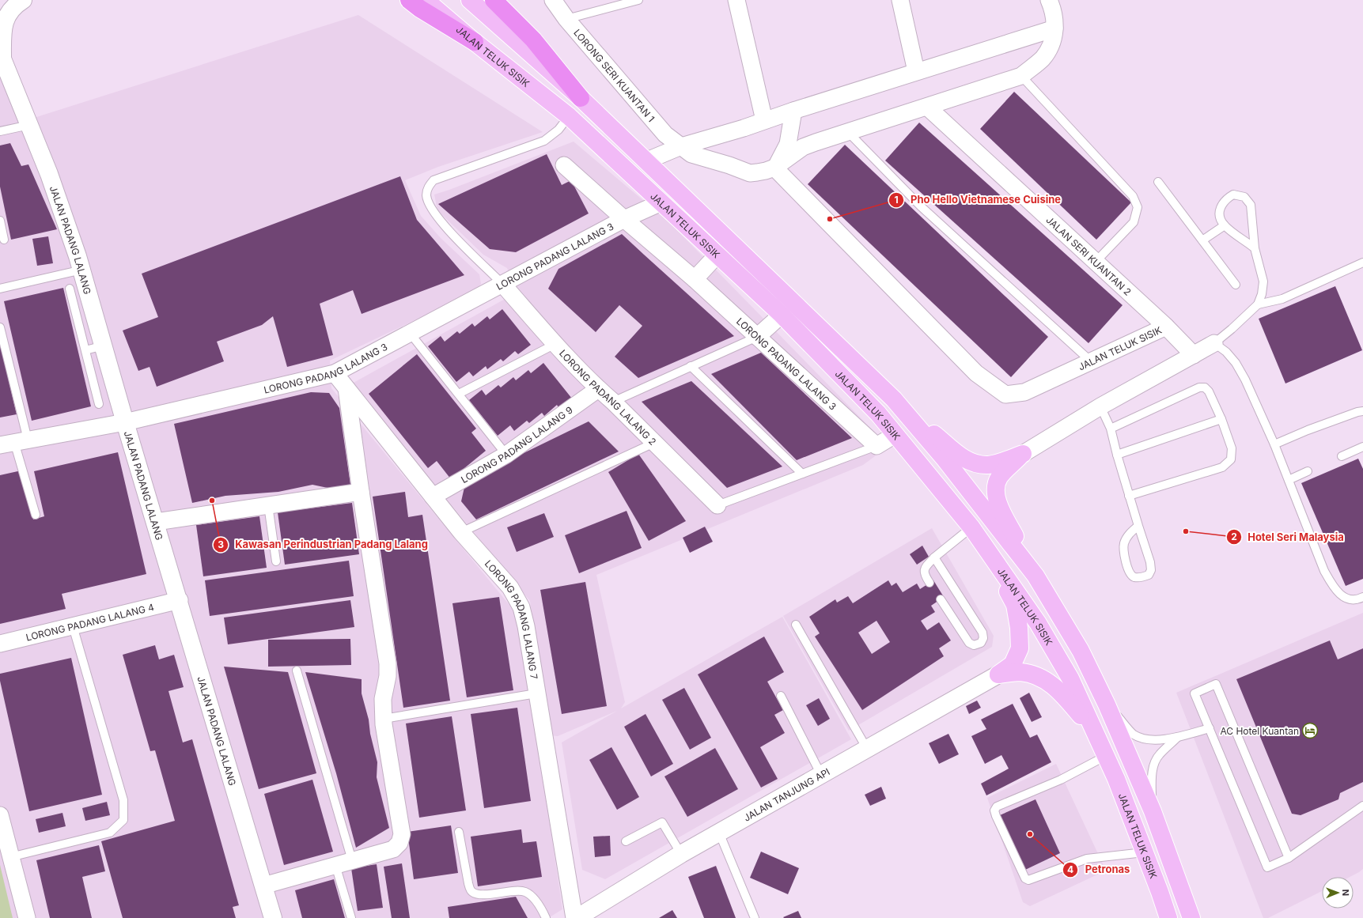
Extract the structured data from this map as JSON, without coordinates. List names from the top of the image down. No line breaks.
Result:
{"streets":{"main road":["JALAN TELUK SISIK"],"street":["LORONG SERI KUANTAN 1","JALAN PADANG LALANG","JALAN SERI KUANTAN 2","LORONG PADANG LALANG 3","LORONG PADANG LALANG 2","LORONG PADANG LALANG 9","LORONG PADANG LALANG 7","LORONG PADANG LALANG 4","JALAN TANJUNG API"]},"crossings":[["JALAN TELUK SISIK","LORONG SERI KUANTAN 1"],["JALAN TELUK SISIK","JALAN SERI KUANTAN 2"],["JALAN TELUK SISIK","LORONG PADANG LALANG 3"],["JALAN PADANG LALANG","LORONG PADANG LALANG 3"],["JALAN PADANG LALANG","LORONG PADANG LALANG 4"],["LORONG PADANG LALANG 3","LORONG PADANG LALANG 2"],["LORONG PADANG LALANG 3","LORONG PADANG LALANG 7"],["LORONG PADANG LALANG 2","LORONG PADANG LALANG 9"],["LORONG PADANG LALANG 9","LORONG PADANG LALANG 7"]],"places":{"other":["Pho Hello Vietnamese Cuisine","Kawasan Perindustrian Padang Lalang","Hotel Seri Malaysia","Petronas"],"hotel":["AC Hotel Kuantan"]},"north":"right"}
